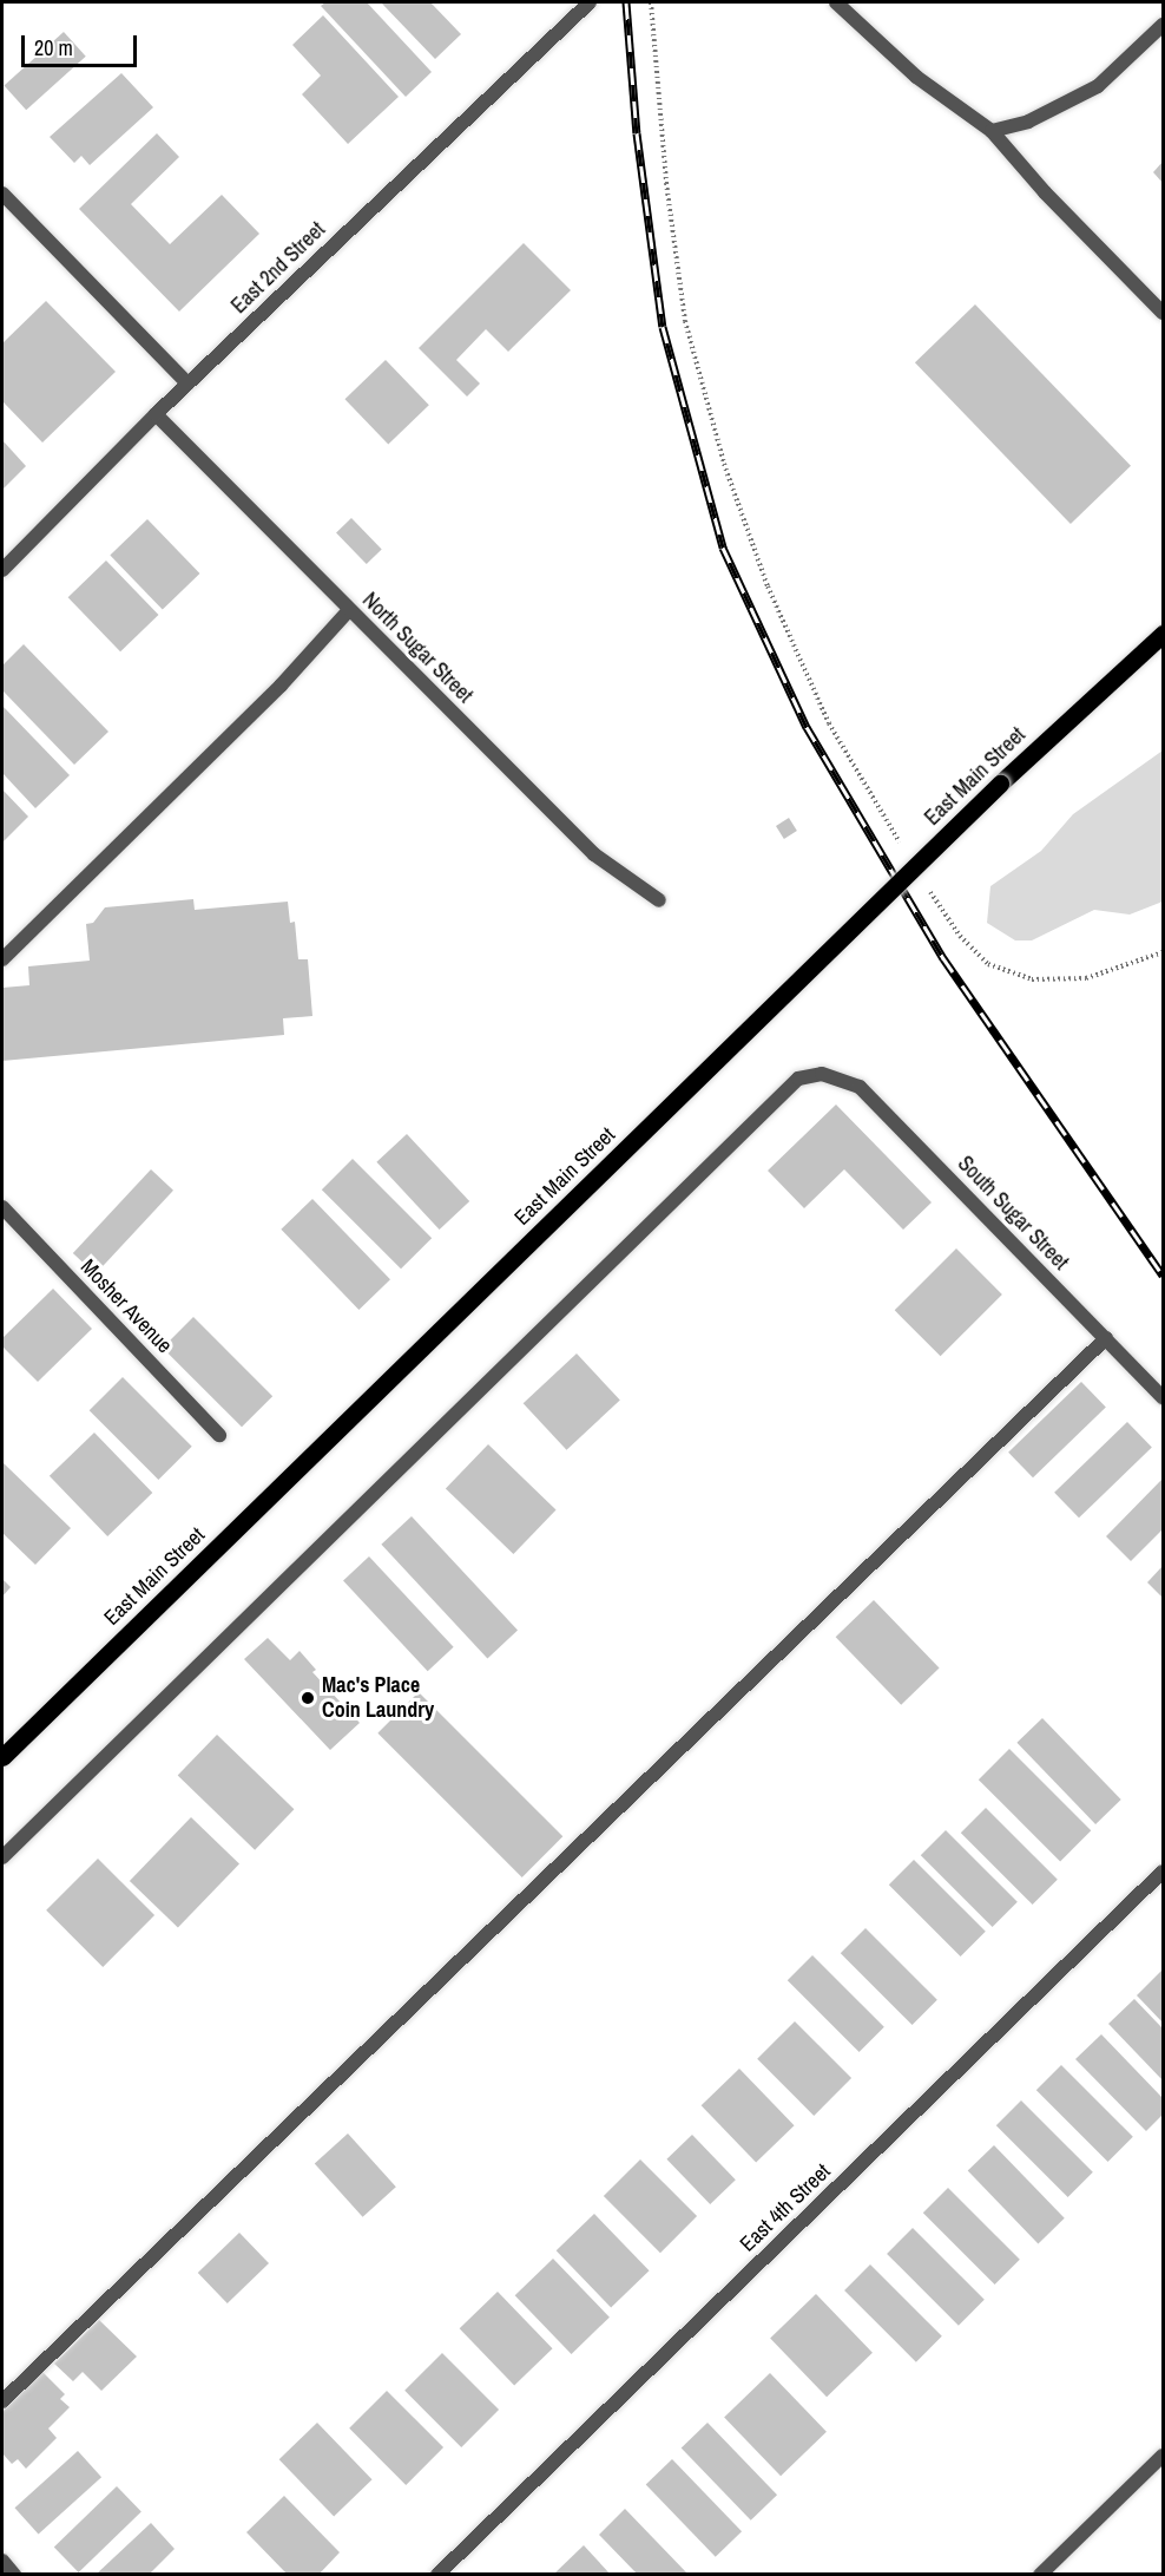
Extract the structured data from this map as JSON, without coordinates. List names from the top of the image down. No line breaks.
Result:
{"streets":{"main road":["East Main Street"],"street":["East 2nd Street","North Sugar Street","South Sugar Street","Mosher Avenue","East 4th Street"]},"crossings":[["East 2nd Street","North Sugar Street"]],"places":["Mac's Place Coin Laundry"],"scale_bar":"20 m"}
